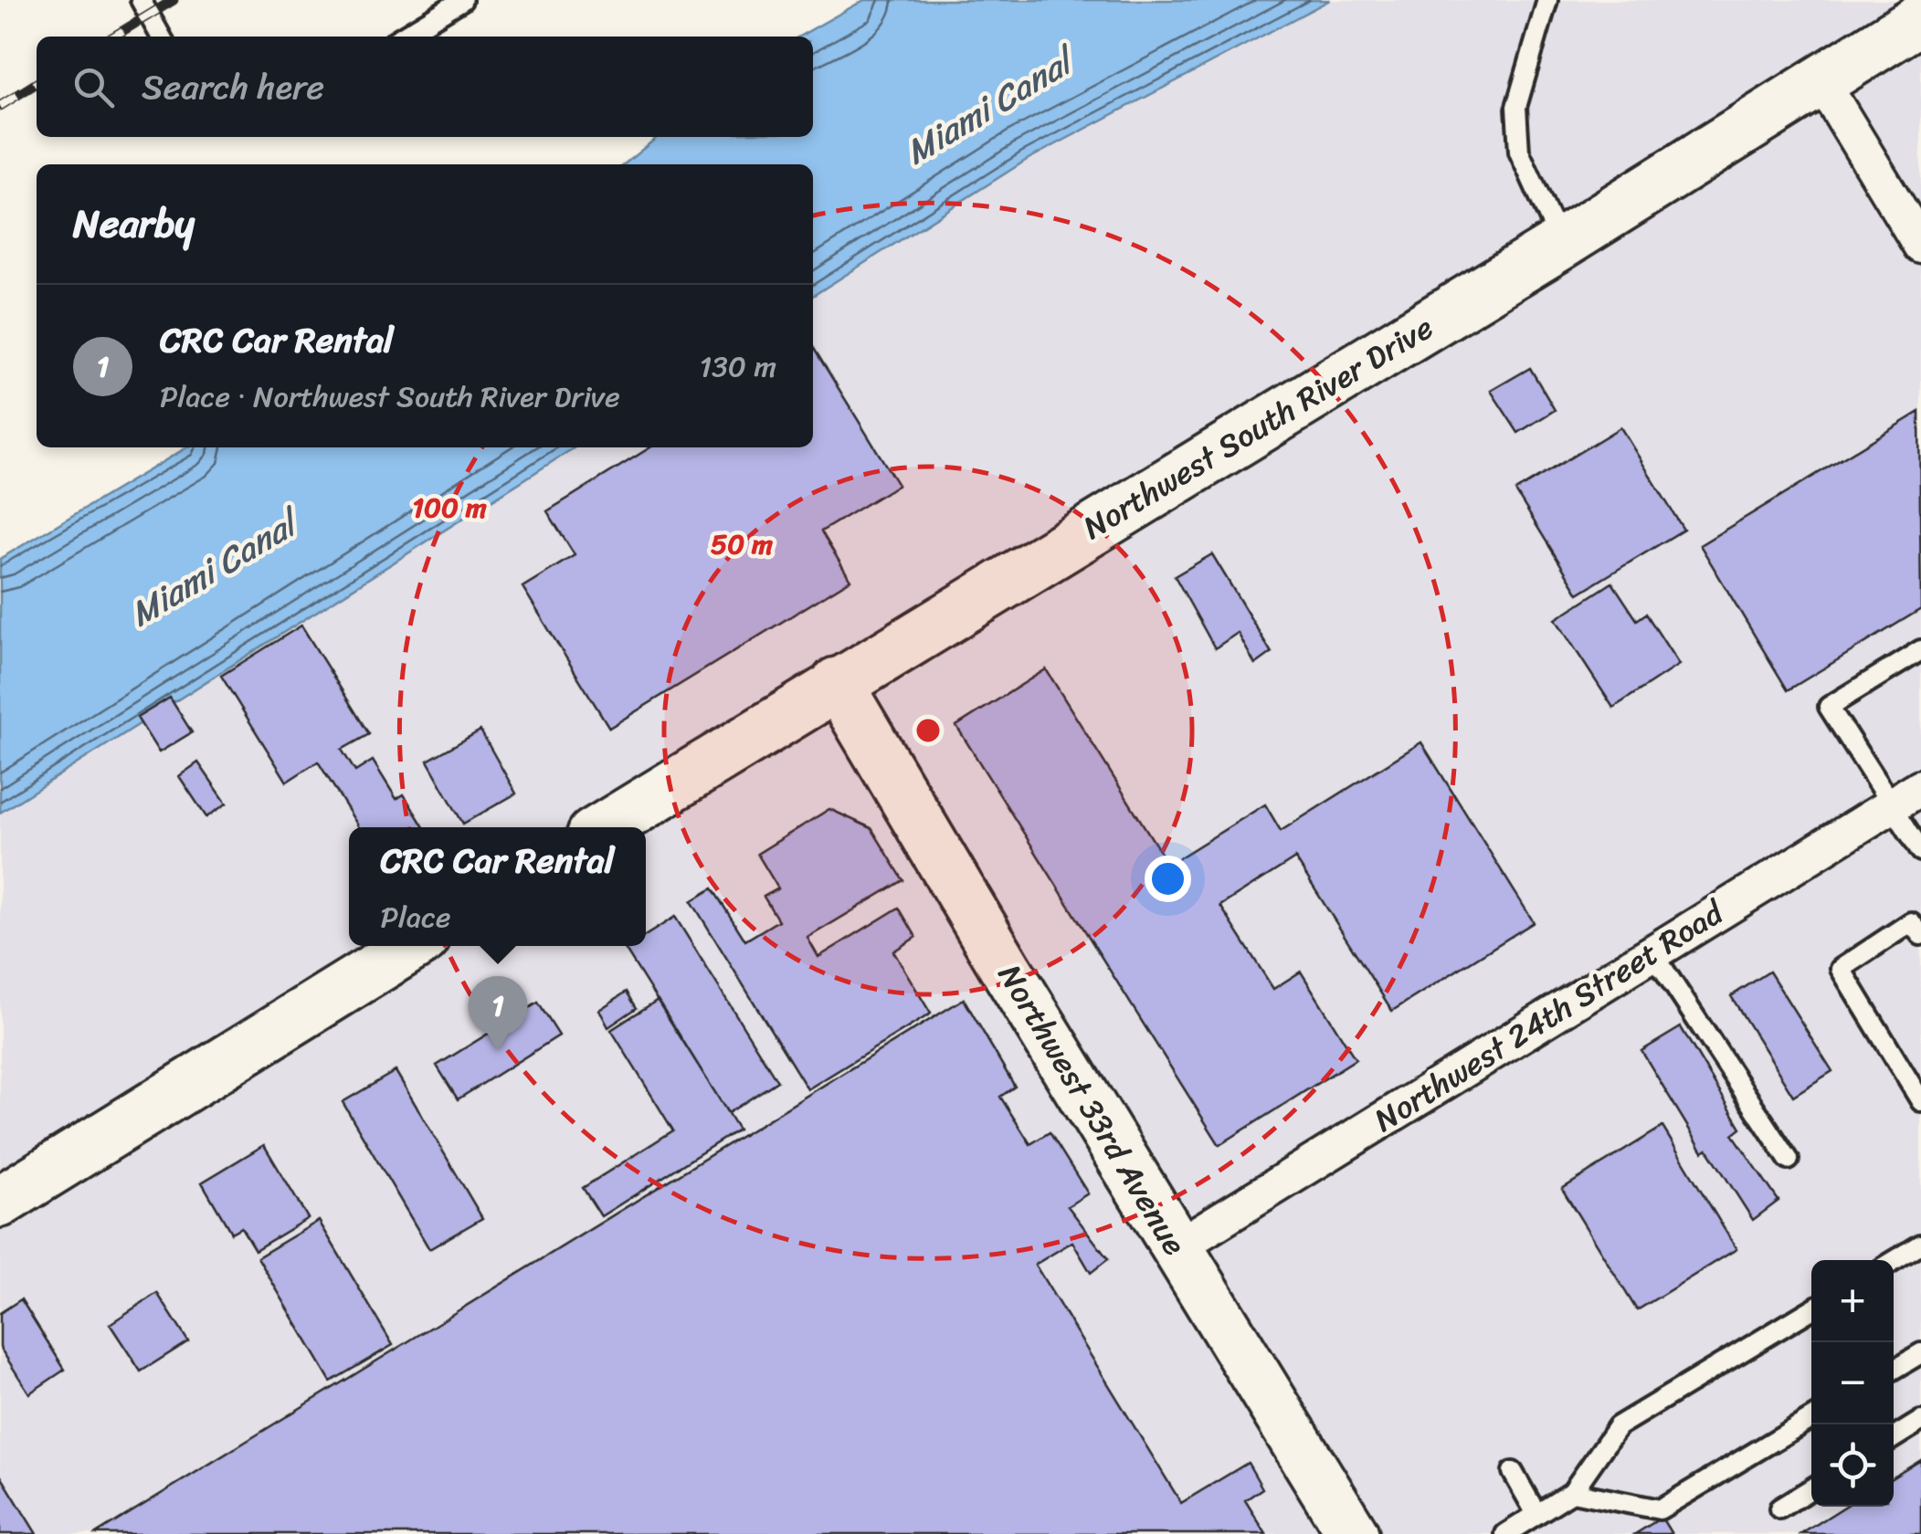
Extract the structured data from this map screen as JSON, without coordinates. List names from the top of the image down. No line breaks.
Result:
{"streets":{"street":["Northwest South River Drive","Northwest 24th Street Road","Northwest 33rd Avenue"]},"crossings":[["Northwest South River Drive","Northwest 33rd Avenue"],["Northwest 24th Street Road","Northwest 33rd Avenue"]],"water":["Miami Canal"],"page":{"search":"Search here","heading":"Nearby","list":[{"mark":"1","name":"CRC Car Rental","note":"Place · Northwest South River Drive","value":"130 m"}],"popup":["CRC Car Rental","Place"],"pins":"1","map_buttons":["+","−"]},"rings":["100 m","50 m"]}
